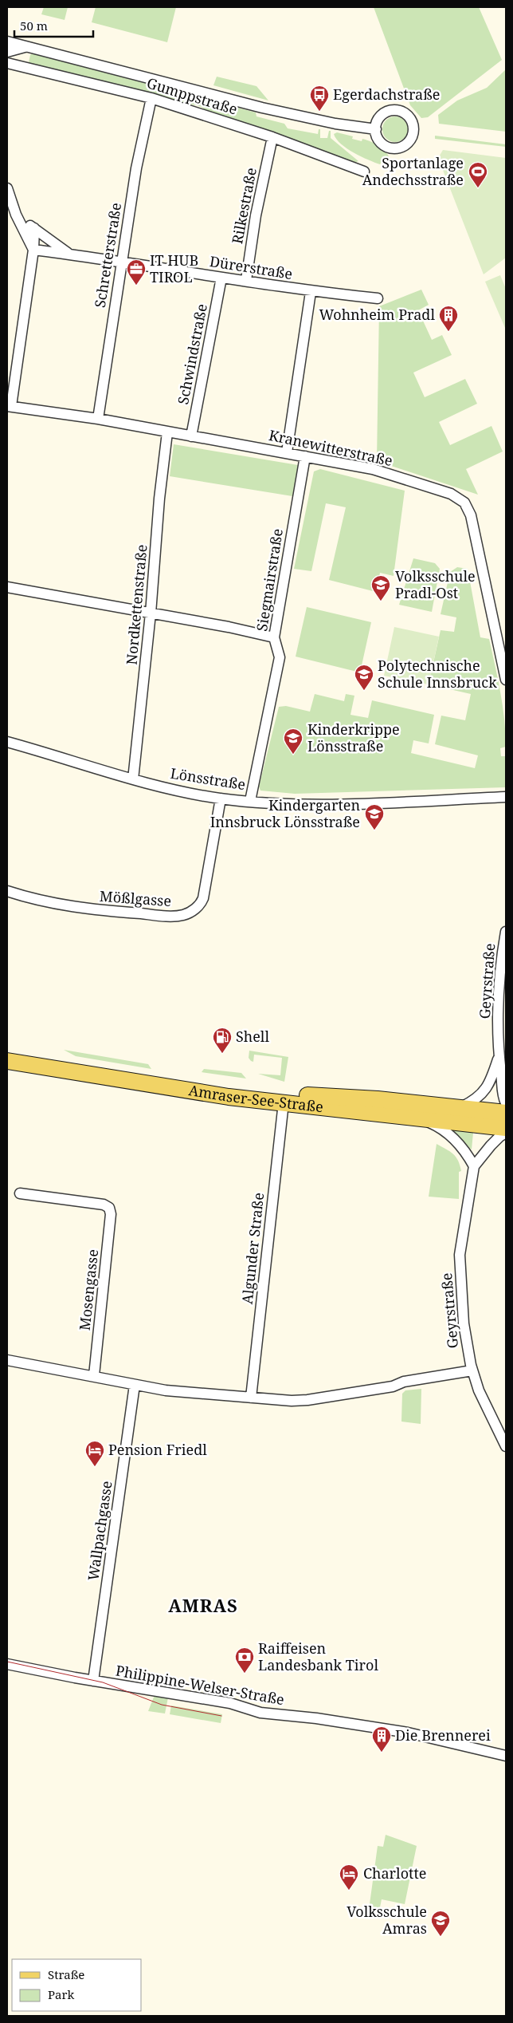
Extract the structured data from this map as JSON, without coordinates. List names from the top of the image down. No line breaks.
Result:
{"streets":{"main road":["Amraser-See-Straße"],"street":["Gumppstraße","Rilkestraße","Schretterstraße","Dürerstraße","Schwindstraße","Kranewitterstraße","Siegmairstraße","Nordkettenstraße","Lönsstraße","Mößlgasse","Geyrstraße","Algunder Straße","Mosengasse","Wallpachgasse","Philippine-Welser-Straße"]},"crossings":[["Gumppstraße","Rilkestraße"],["Gumppstraße","Schretterstraße"],["Rilkestraße","Dürerstraße"],["Schretterstraße","Dürerstraße"],["Schretterstraße","Kranewitterstraße"],["Dürerstraße","Schwindstraße"],["Schwindstraße","Kranewitterstraße"],["Kranewitterstraße","Siegmairstraße"],["Kranewitterstraße","Nordkettenstraße"],["Siegmairstraße","Lönsstraße"],["Nordkettenstraße","Lönsstraße"],["Lönsstraße","Mößlgasse"],["Geyrstraße","Amraser-See-Straße"],["Amraser-See-Straße","Algunder Straße"],["Wallpachgasse","Philippine-Welser-Straße"]],"districts":["AMRAS"],"places":{"bus stop":["Egerdachstraße"],"sports":["Sportanlage Andechsstraße"],"office":["IT HUB TIROL"],"building":["Wohnheim Pradl","Die Brennerei"],"school or university":["Volksschule Pradl-Ost","Polytechnische Schule Innsbruck","Kinderkrippe Lönsstraße","Kindergarten Innsbruck Lönsstraße","Volksschule Amras"],"fuel station":["Shell"],"hotel":["Pension Friedl","Charlotte"],"bank":["Raiffeisen Landesbank Tirol"]},"legend":["Straße","Park"],"scale_bar":"50 m"}
